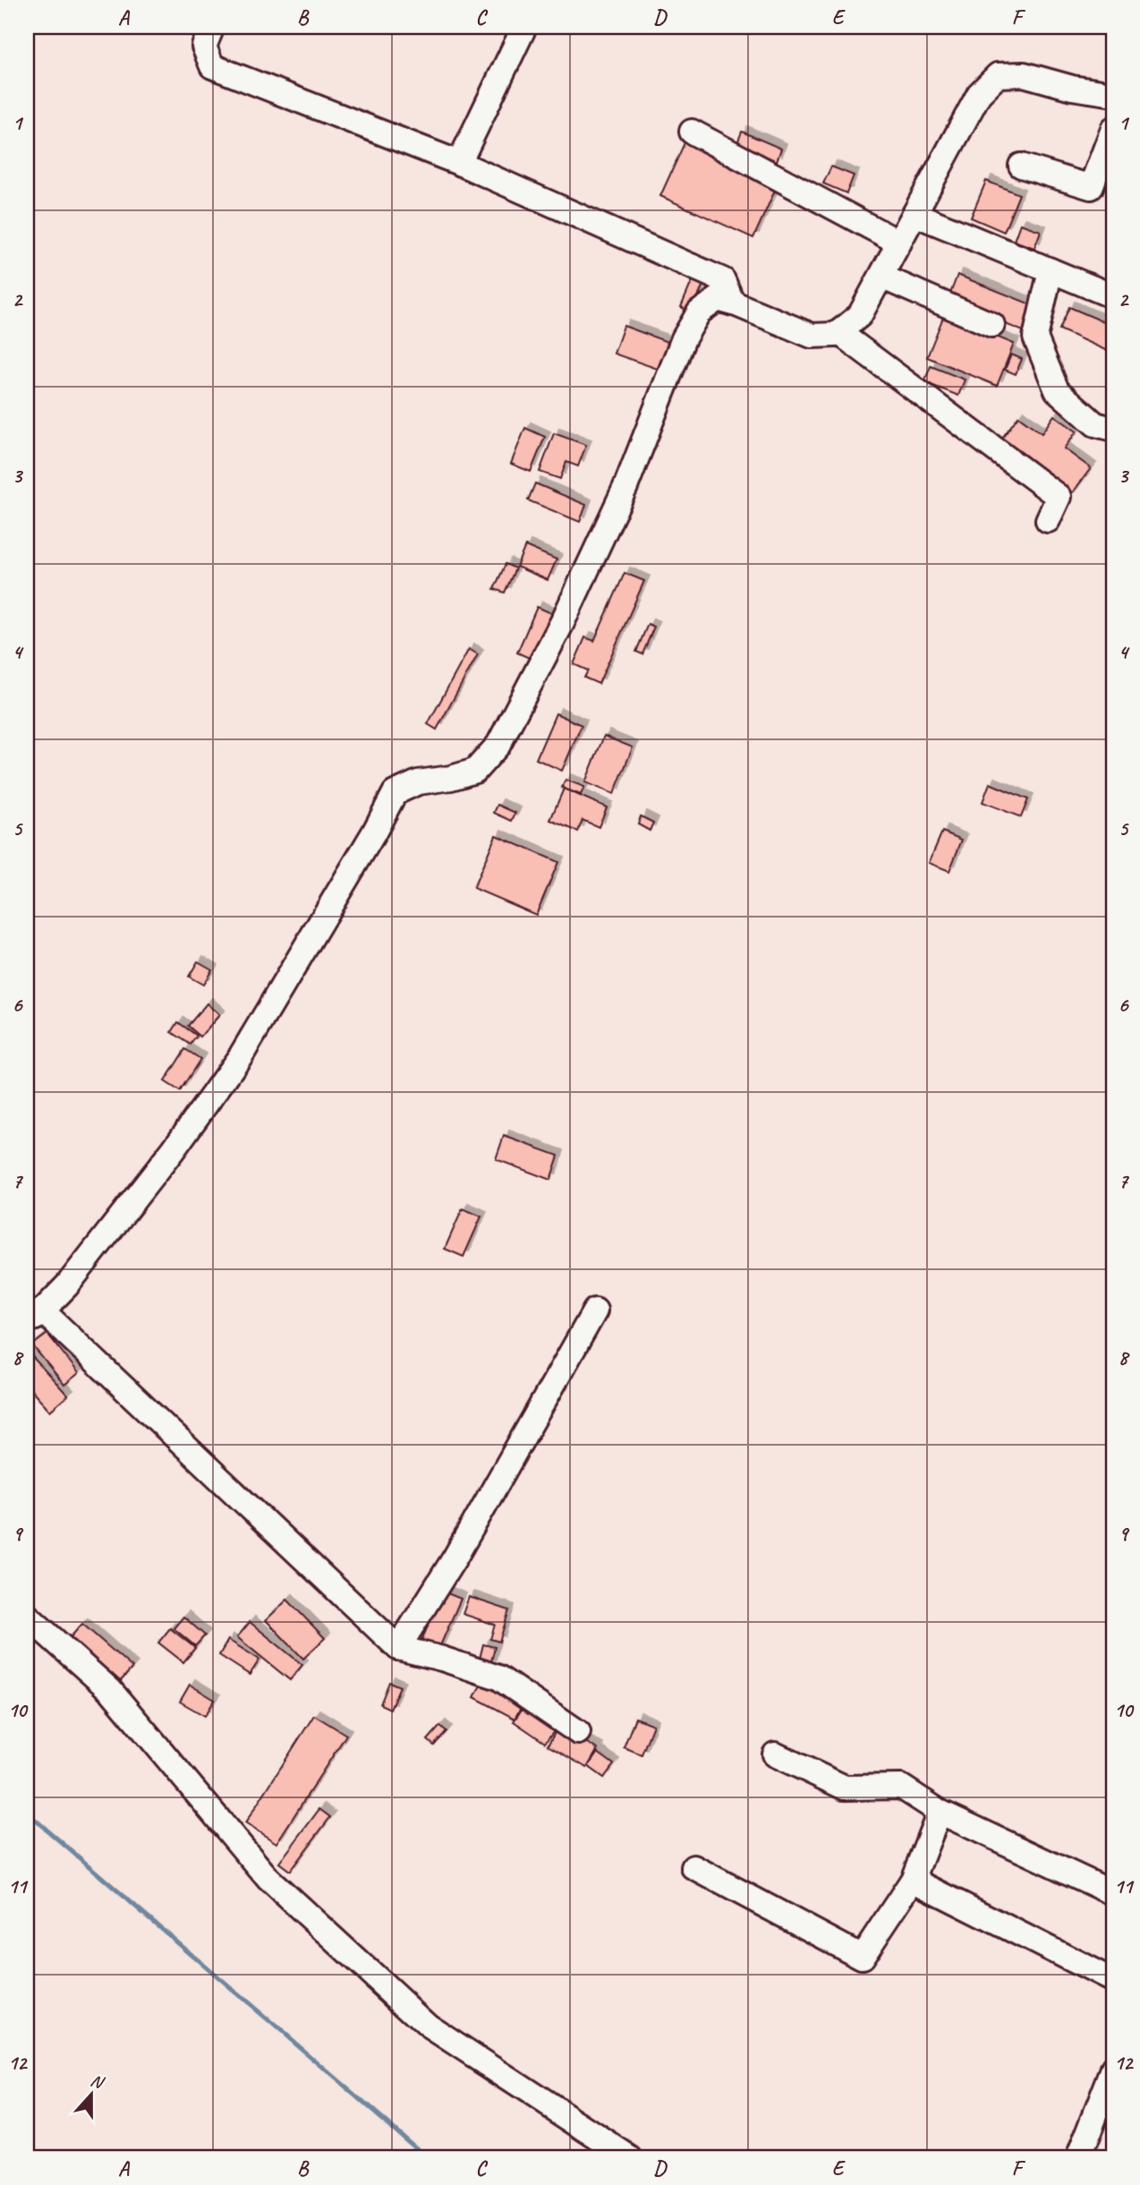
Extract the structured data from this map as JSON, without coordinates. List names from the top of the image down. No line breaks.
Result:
{"north":"top","grid":{"columns":["A","B","C","D","E","F"],"rows":["1","2","3","4","5","6","7","8","9","10","11","12"]}}
